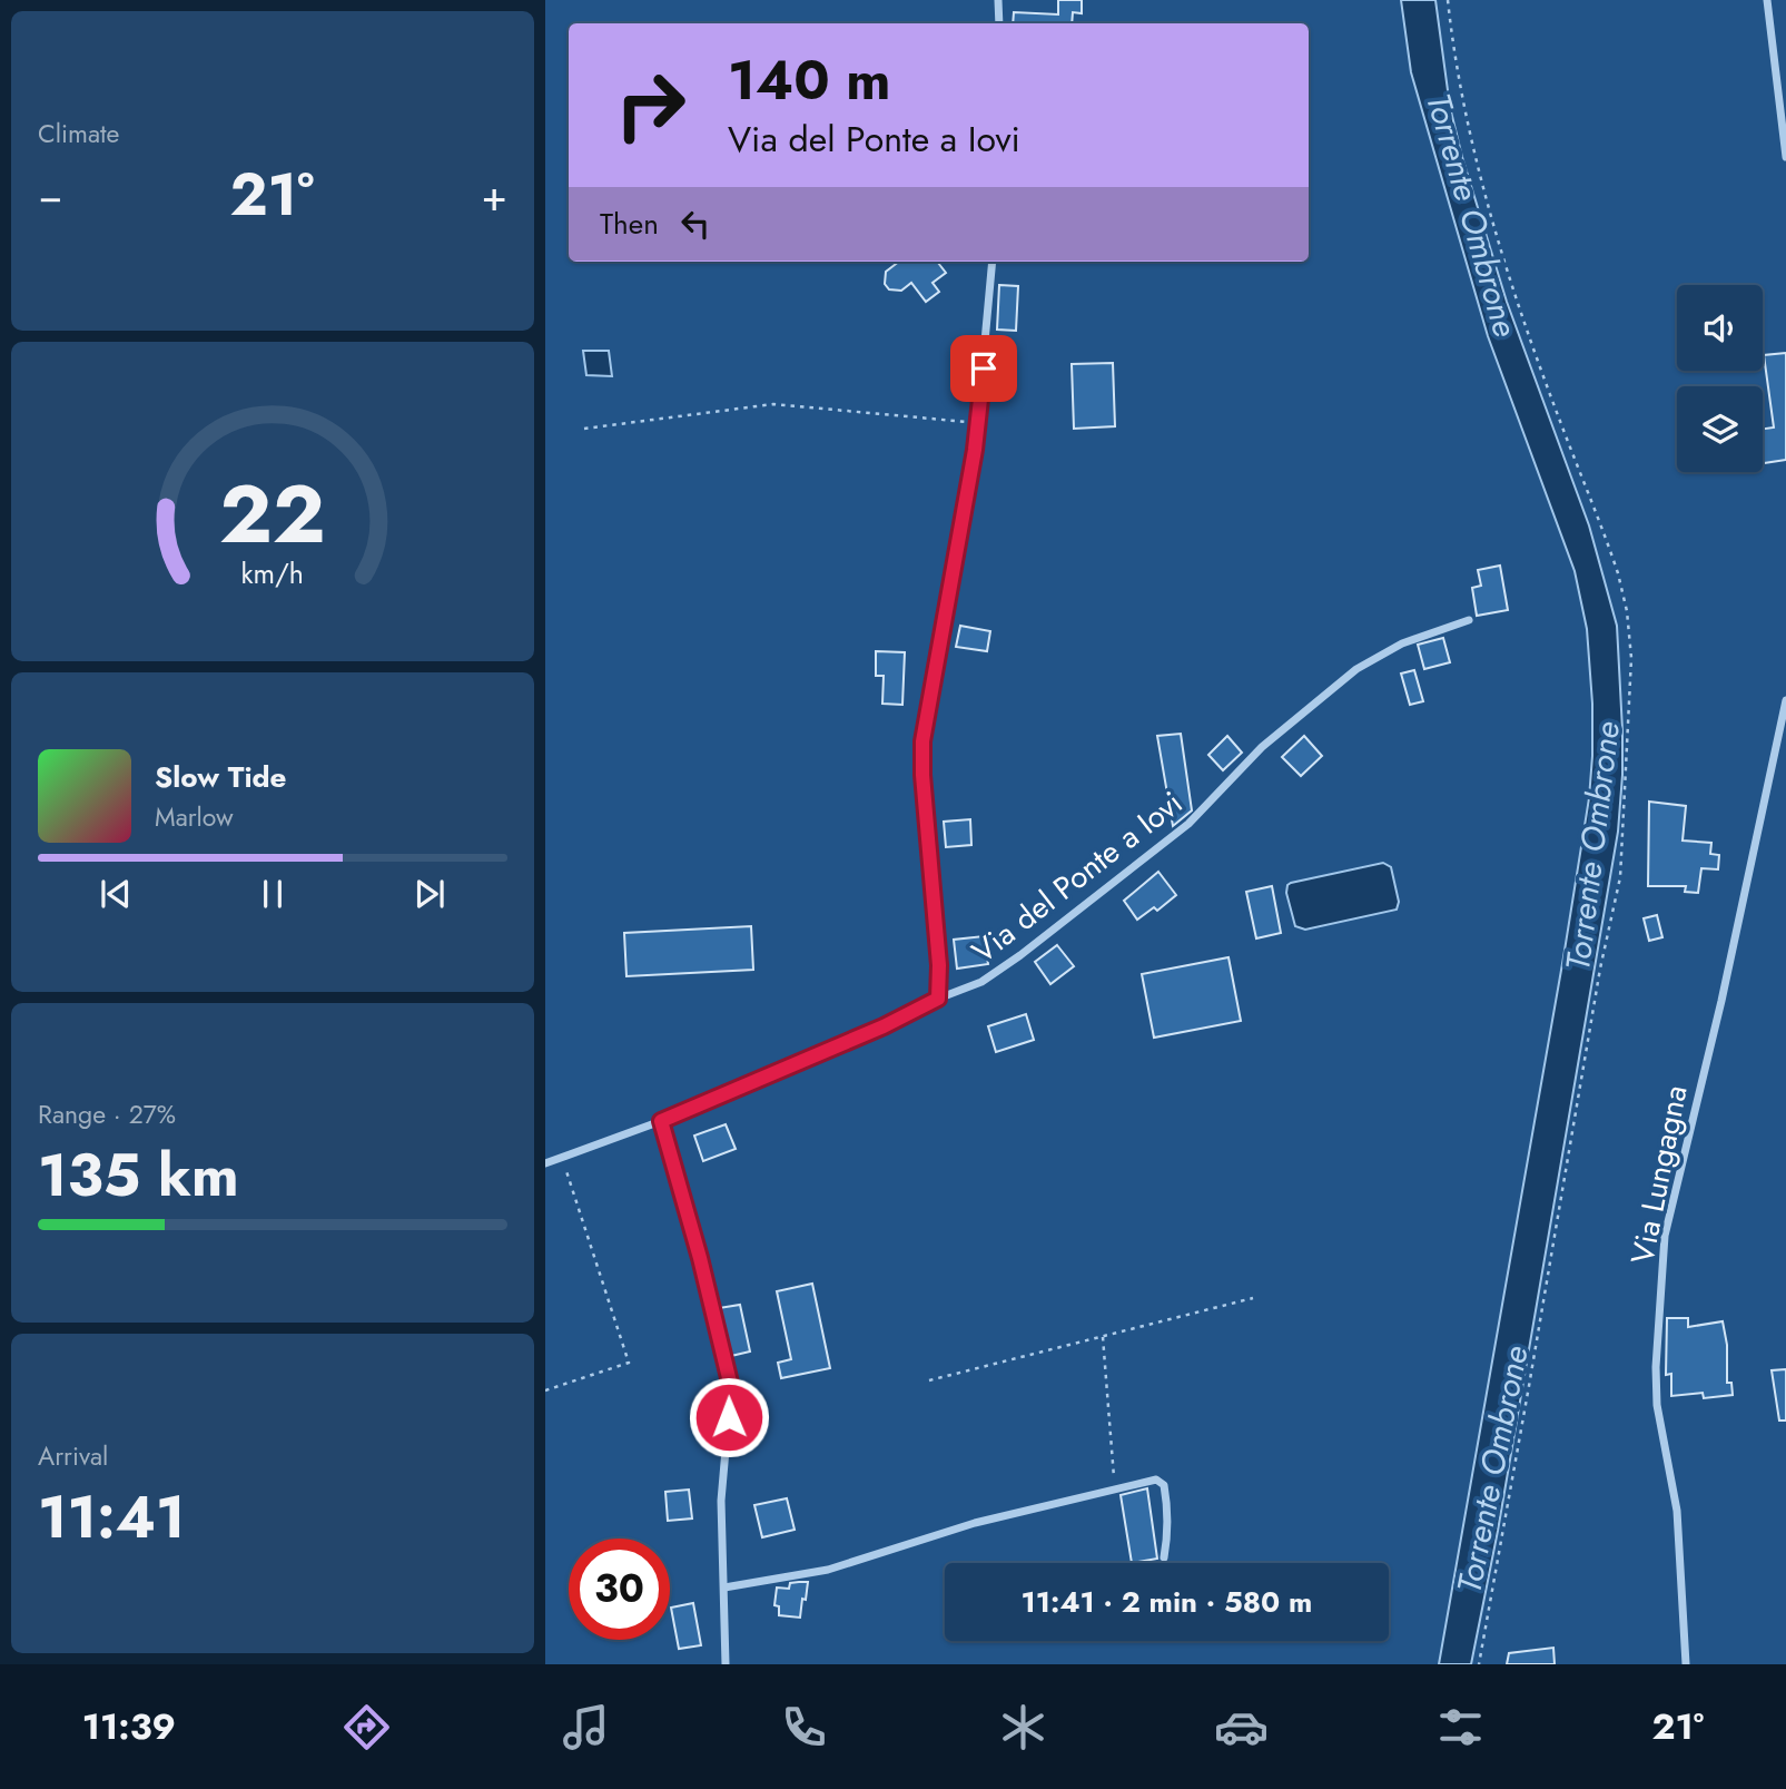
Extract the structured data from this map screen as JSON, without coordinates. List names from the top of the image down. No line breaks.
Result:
{"streets":{"street":["Via del Ponte a Iovi","Via Lungagna"]},"water":["Torrente Ombrone"],"page":{"tile":["Climate",["Range · 27%","135 km"],["Arrival","11:41"]],"turn":["140 m","Via del Ponte a Iovi"],"heat":["−","21°","+"],"then":"Then","song":["Slow Tide","Marlow"],"limit":"30","trip":"11:41 · 2 min · 580 m","tabs":["11:39","21°"],"gauge":["22","km/h"]}}
